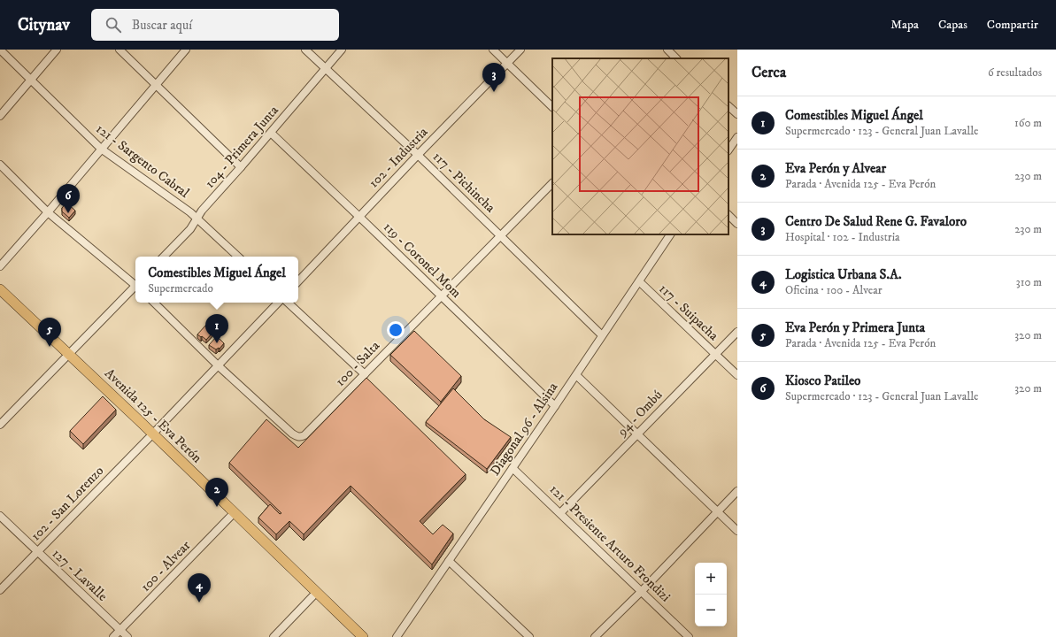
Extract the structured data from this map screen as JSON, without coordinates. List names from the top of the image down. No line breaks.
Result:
{"streets":{"main road":["Avenida 125 - Eva Perón"],"street":["104 - Primera Junta","102 - Industria","121 - Sargento Cabral","117 - Pichincha","119 - Coronel Mom","117 - Suipacha","100 - Salta","94 - Ombú","Diagonal 96 - Alsina","102 - San Lorenzo","121 - Presiente Arturo Frondizi","100 - Alvear","127 - Lavalle"]},"crossings":[["104 - Primera Junta","121 - Sargento Cabral"],["104 - Primera Junta","117 - Pichincha"],["104 - Primera Junta","119 - Coronel Mom"],["102 - Industria","117 - Pichincha"],["102 - Industria","119 - Coronel Mom"],["117 - Pichincha","100 - Salta"],["117 - Pichincha","Diagonal 96 - Alsina"],["119 - Coronel Mom","100 - Salta"],["119 - Coronel Mom","Diagonal 96 - Alsina"],["117 - Suipacha","94 - Ombú"],["117 - Suipacha","Diagonal 96 - Alsina"],["94 - Ombú","121 - Presiente Arturo Frondizi"],["Avenida 125 - Eva Perón","102 - San Lorenzo"],["Avenida 125 - Eva Perón","100 - Alvear"],["Diagonal 96 - Alsina","121 - Presiente Arturo Frondizi"],["102 - San Lorenzo","127 - Lavalle"],["100 - Alvear","127 - Lavalle"]],"page":{"header":"Citynav","search":"Buscar aquí","nav":["Mapa","Capas","Compartir"],"heading":["Cerca","6 resultados"],"pins":["3","6","1","5","2","4"],"list":[{"mark":"1","name":"Comestibles Miguel Ángel","note":"Supermercado · 123 - General Juan Lavalle","value":"160 m"},{"mark":"2","name":"Eva Perón y Alvear","note":"Parada · Avenida 125 - Eva Perón","value":"230 m"},{"mark":"3","name":"Centro De Salud Rene G. Favaloro","note":"Hospital · 102 - Industria","value":"230 m"},{"mark":"4","name":"Logistica Urbana S.A.","note":"Oficina · 100 - Alvear","value":"310 m"},{"mark":"5","name":"Eva Perón y Primera Junta","note":"Parada · Avenida 125 - Eva Perón","value":"320 m"},{"mark":"6","name":"Kiosco Patileo","note":"Supermercado · 123 - General Juan Lavalle","value":"320 m"}],"popup":["Comestibles Miguel Ángel","Supermercado"],"map_buttons":["+","−"]}}
